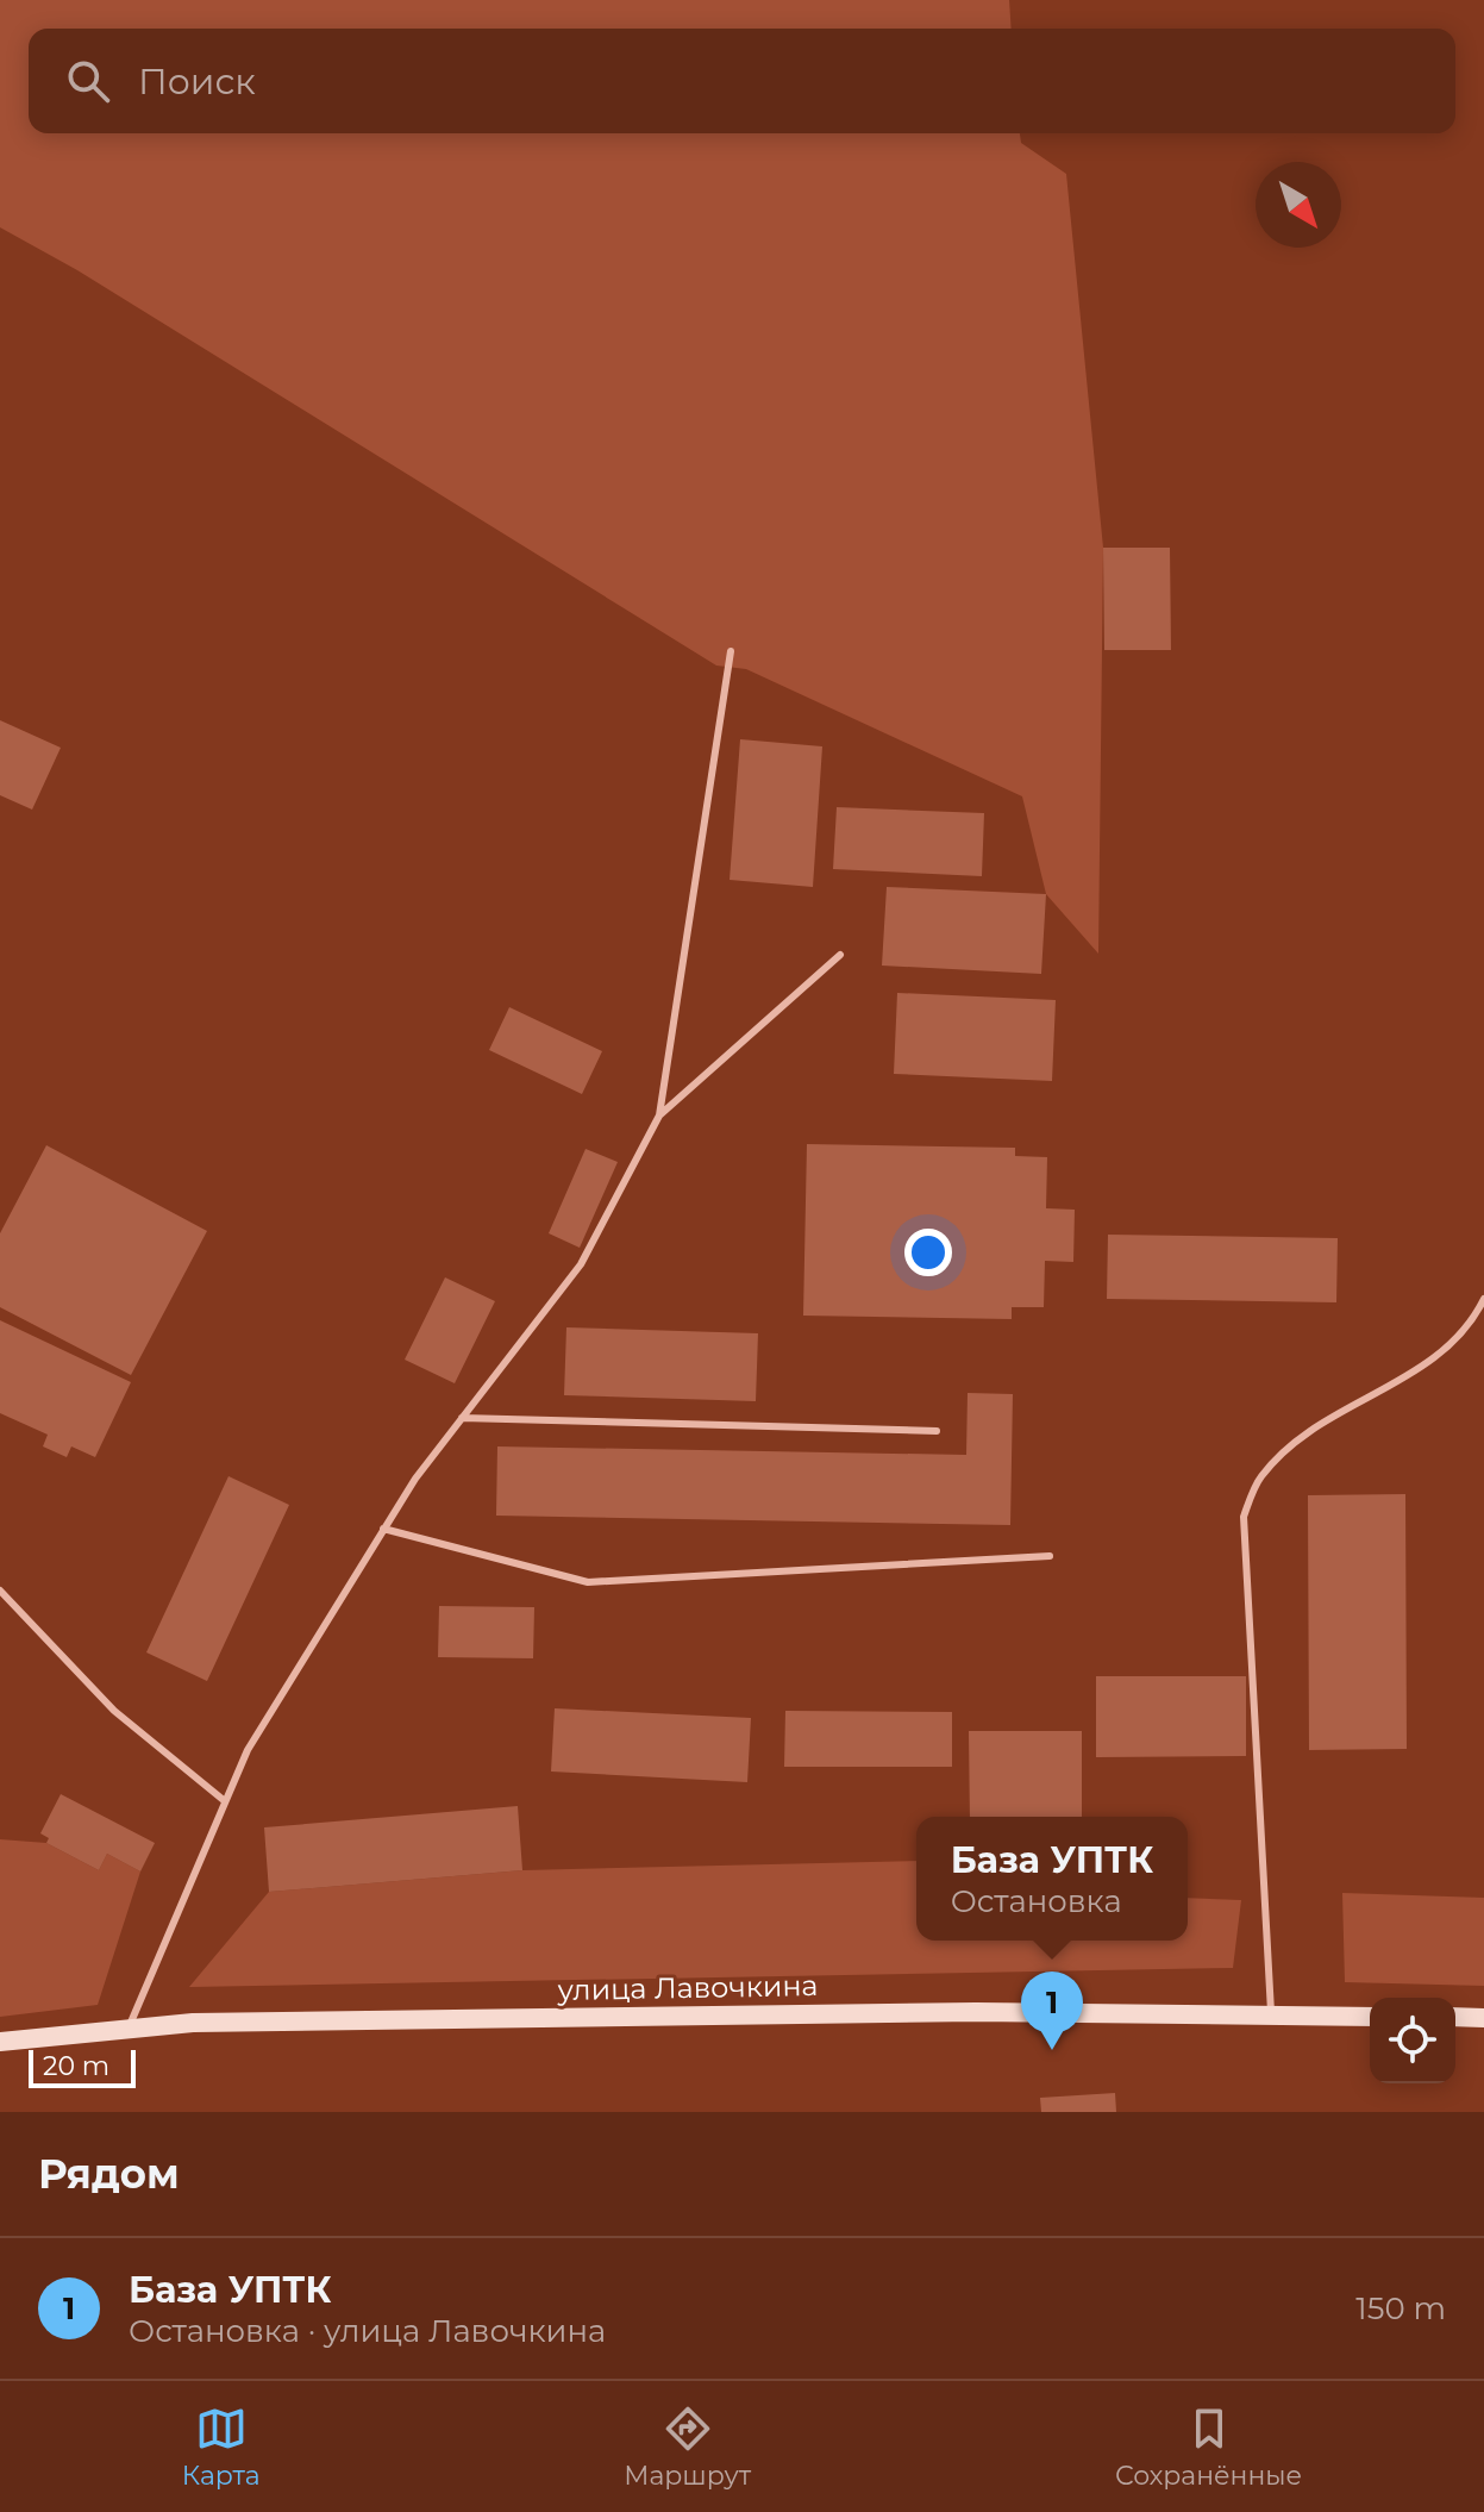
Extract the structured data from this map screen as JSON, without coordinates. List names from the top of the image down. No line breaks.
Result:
{"streets":{"main road":["улица Лавочкина"]},"scale_bar":"20 m","north":"bottom right","page":{"search":"Поиск","popup":["База УПТК","Остановка"],"pins":"1","scale":"20 m","heading":"Рядом","list":[{"mark":"1","name":"База УПТК","note":"Остановка · улица Лавочкина","value":"150 m"}],"nav":["Карта","Маршрут","Сохранённые"]}}
